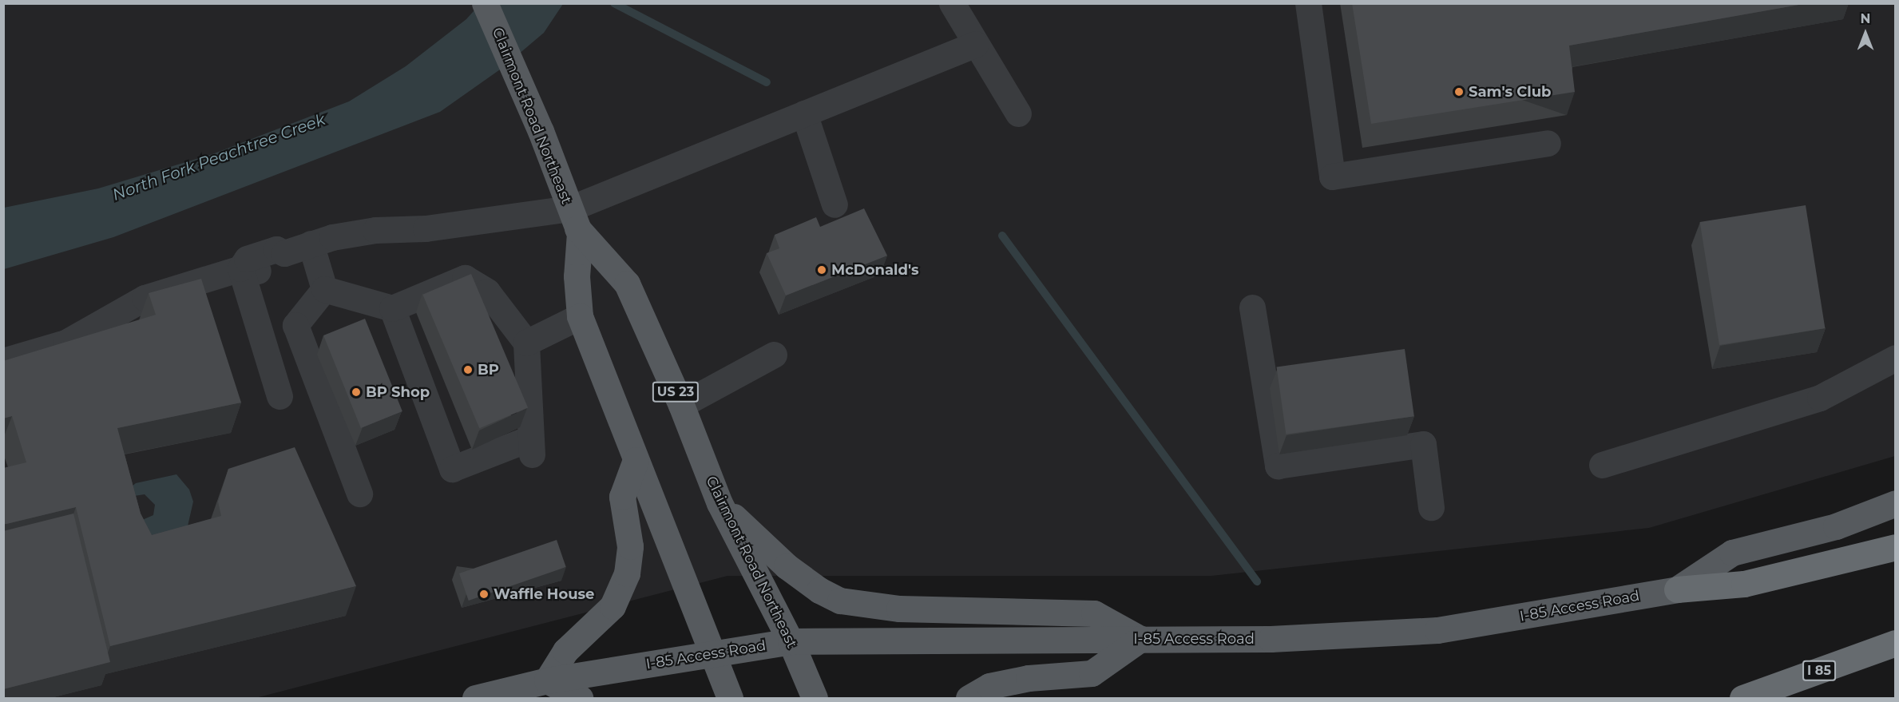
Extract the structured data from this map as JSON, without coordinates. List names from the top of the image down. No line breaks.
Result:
{"streets":{"highway":["I 85"],"main road":["Clairmont Road Northeast","US 23","I-85 Access Road"]},"crossings":[["Clairmont Road Northeast","I-85 Access Road"]],"water":["North Fork Peachtree Creek"],"places":["Sam's Club","McDonald's","BP","BP Shop","Waffle House"],"north":"top"}
